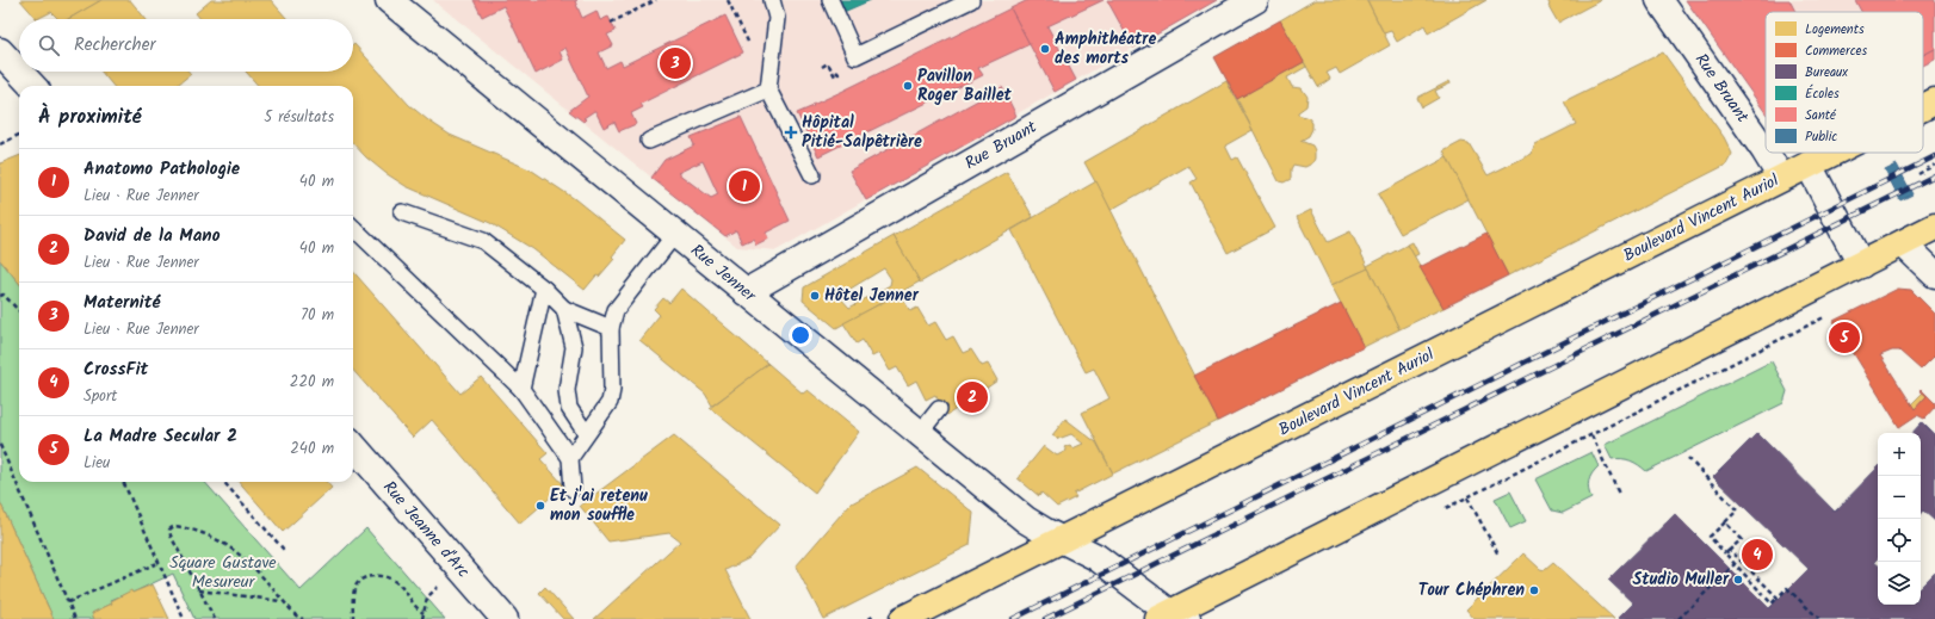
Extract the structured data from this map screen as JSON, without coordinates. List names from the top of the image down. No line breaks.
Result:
{"streets":{"main road":["Boulevard Vincent Auriol"],"street":["Rue Bruant","Rue Jenner","Rue Jeanne d'Arc"]},"crossings":[["Rue Bruant","Boulevard Vincent Auriol"],["Rue Bruant","Rue Jenner"],["Boulevard Vincent Auriol","Rue Jenner"]],"parks":["Square Gustave Mesureur"],"places":{"other":["Amphithéatre des morts","Pavillon Roger Baillet","Hôtel Jenner","Et j'ai retenu mon souffle","Studio Muller","Tour Chéphren"],"health":["Hôpital Pitié-Salpêtrière"]},"legend":["Logements","Commerces","Bureaux","Écoles","Santé","Public"],"page":{"search":"Rechercher","pins":["3","1","5","2","4"],"heading":["À proximité","5 résultats"],"list":[{"mark":"1","name":"Anatomo Pathologie","note":"Lieu · Rue Jenner","value":"40 m"},{"mark":"2","name":"David de la Mano","note":"Lieu · Rue Jenner","value":"40 m"},{"mark":"3","name":"Maternité","note":"Lieu · Rue Jenner","value":"70 m"},{"mark":"4","name":"CrossFit","note":"Sport","value":"220 m"},{"mark":"5","name":"La Madre Secular 2","note":"Lieu","value":"240 m"}],"map_buttons":["+","−"]}}
